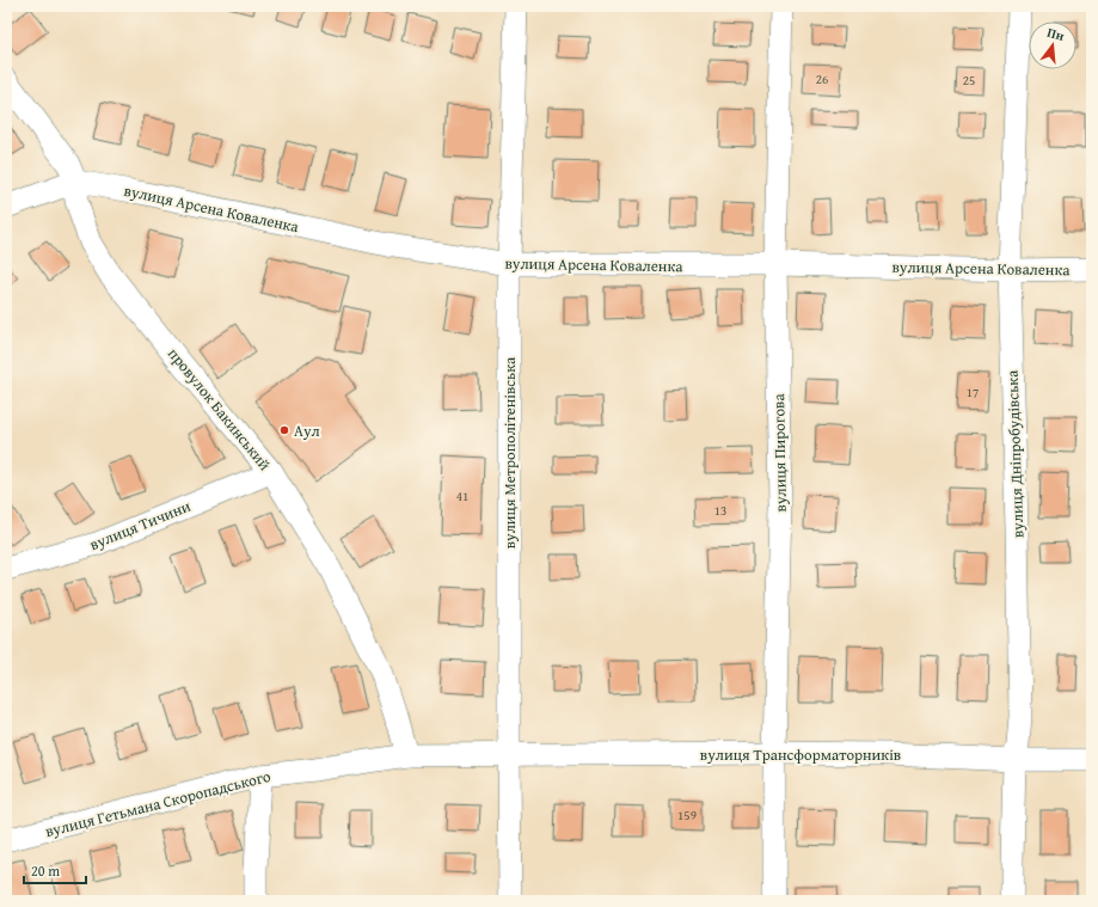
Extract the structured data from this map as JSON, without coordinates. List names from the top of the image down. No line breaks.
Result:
{"streets":{"street":["вулиця Арсена Коваленка","провулок Бакинський","вулиця Метрополітенівська","вулиця Пирогова","вулиця Дніпробудівська","вулиця Тичини","вулиця Трансформаторників","вулиця Гетьмана Скоропадського"]},"crossings":[["вулиця Арсена Коваленка","провулок Бакинський"],["вулиця Арсена Коваленка","вулиця Метрополітенівська"],["вулиця Арсена Коваленка","вулиця Пирогова"],["вулиця Арсена Коваленка","вулиця Дніпробудівська"],["провулок Бакинський","вулиця Тичини"],["провулок Бакинський","вулиця Гетьмана Скоропадського"],["вулиця Метрополітенівська","вулиця Трансформаторників"],["вулиця Метрополітенівська","вулиця Гетьмана Скоропадського"],["вулиця Пирогова","вулиця Трансформаторників"],["вулиця Дніпробудівська","вулиця Трансформаторників"],["вулиця Трансформаторників","вулиця Гетьмана Скоропадського"]],"places":["Аул"],"house_numbers":["26","25","17","41","13","159"],"scale_bar":"20 m","north":"top"}
